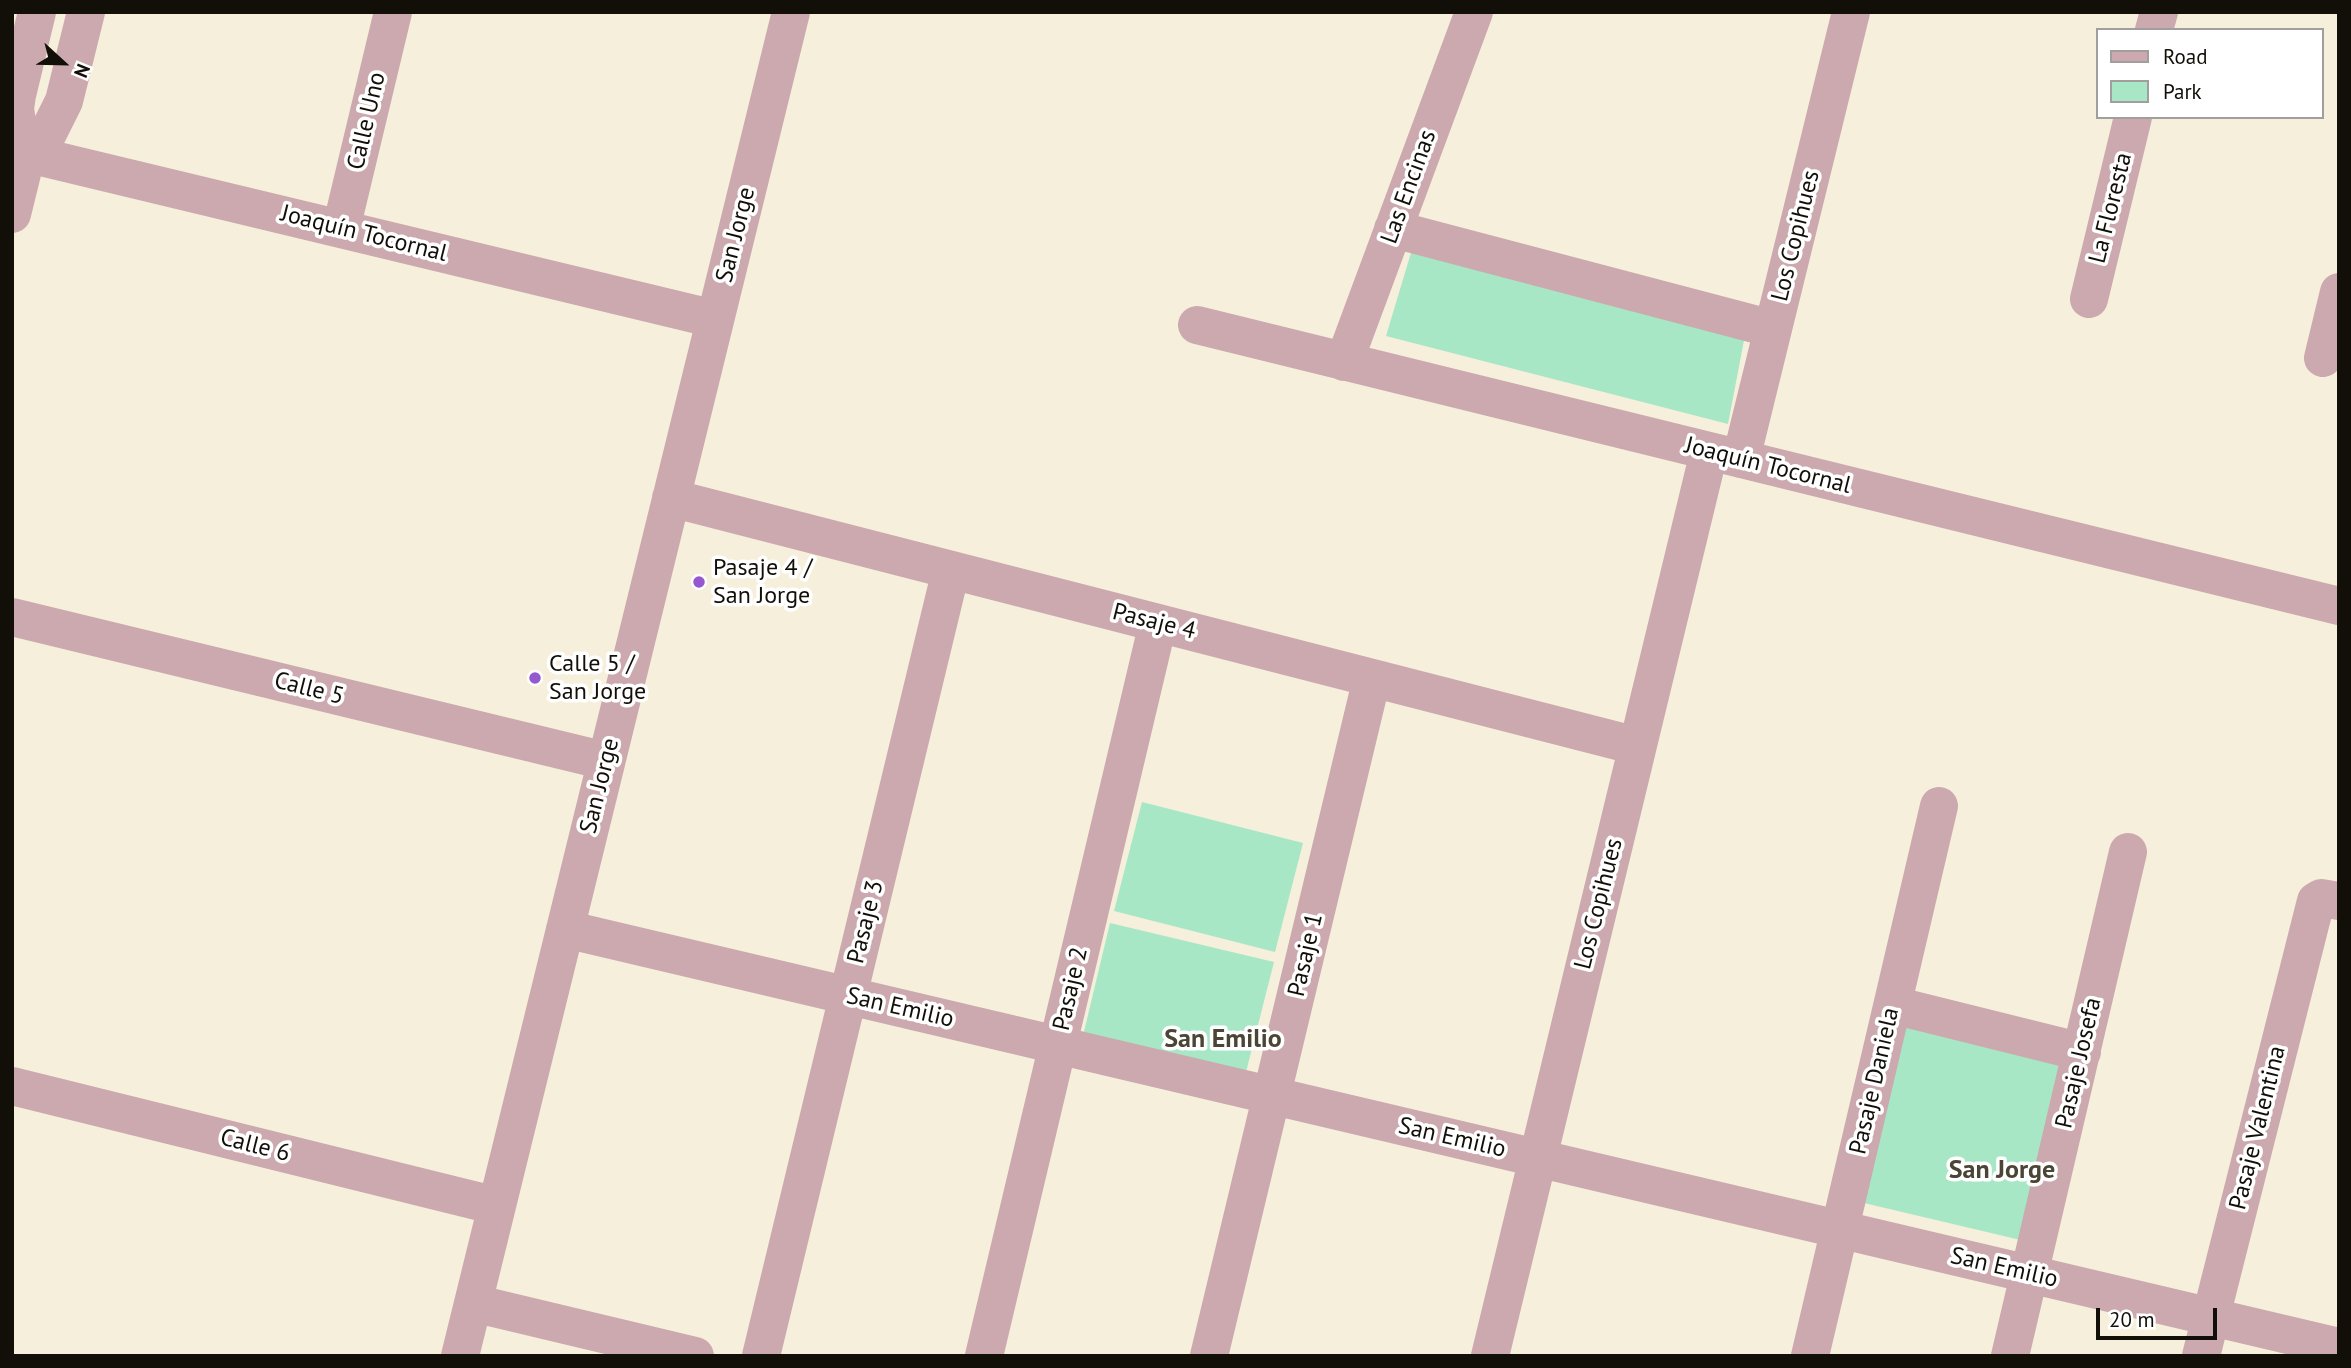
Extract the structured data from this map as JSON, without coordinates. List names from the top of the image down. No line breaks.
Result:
{"streets":{"street":["Calle Uno","Las Encinas","La Floresta","Joaquín Tocornal","San Jorge","Los Copihues","Pasaje 4","Calle 5","Pasaje 3","Pasaje 1","Pasaje 2","San Emilio","Pasaje Josefa","Pasaje Daniela","Pasaje Valentina","Calle 6"]},"crossings":[["Calle Uno","Joaquín Tocornal"],["Las Encinas","Joaquín Tocornal"],["Joaquín Tocornal","San Jorge"],["Joaquín Tocornal","Los Copihues"],["San Jorge","Pasaje 4"],["San Jorge","Calle 5"],["San Jorge","San Emilio"],["San Jorge","Calle 6"],["Los Copihues","Pasaje 4"],["Los Copihues","San Emilio"],["Pasaje 4","Pasaje 3"],["Pasaje 4","Pasaje 1"],["Pasaje 4","Pasaje 2"],["Pasaje 3","San Emilio"],["Pasaje 1","San Emilio"],["Pasaje 2","San Emilio"],["San Emilio","Pasaje Josefa"],["San Emilio","Pasaje Daniela"],["San Emilio","Pasaje Valentina"]],"districts":["San Emilio","San Jorge"],"places":["Pasaje 4 / San Jorge","Calle 5 / San Jorge"],"legend":["Road","Park"],"scale_bar":"20 m","north":"right"}
